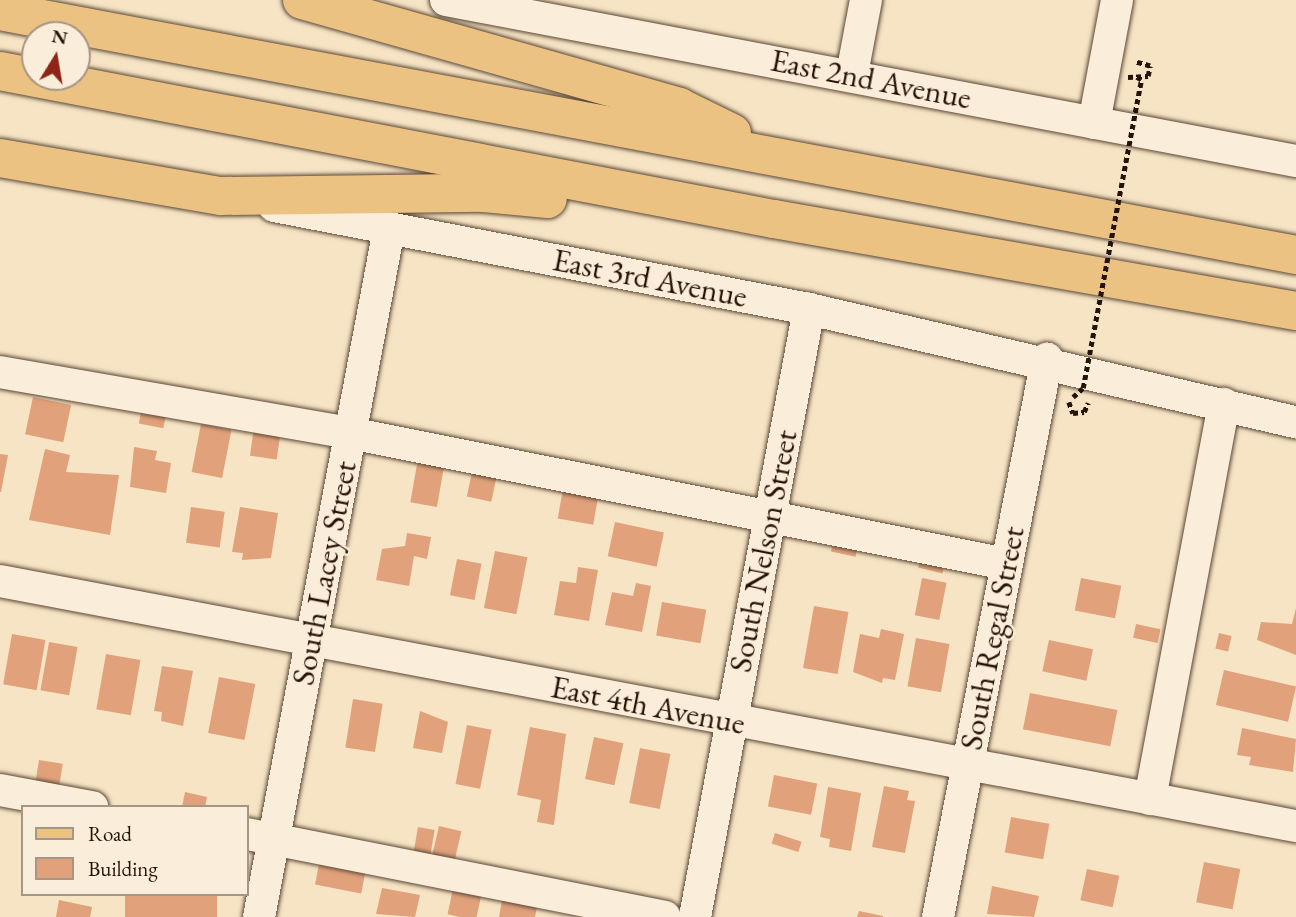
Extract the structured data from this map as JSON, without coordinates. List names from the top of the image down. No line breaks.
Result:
{"streets":{"main road":["East 3rd Avenue"],"street":["East 2nd Avenue","South Nelson Street","South Lacey Street","South Regal Street","East 4th Avenue"]},"crossings":[["East 3rd Avenue","South Nelson Street"],["East 3rd Avenue","South Lacey Street"],["East 3rd Avenue","South Regal Street"],["South Nelson Street","East 4th Avenue"],["South Lacey Street","East 4th Avenue"],["South Regal Street","East 4th Avenue"]],"legend":["Road","Building"],"north":"top"}
